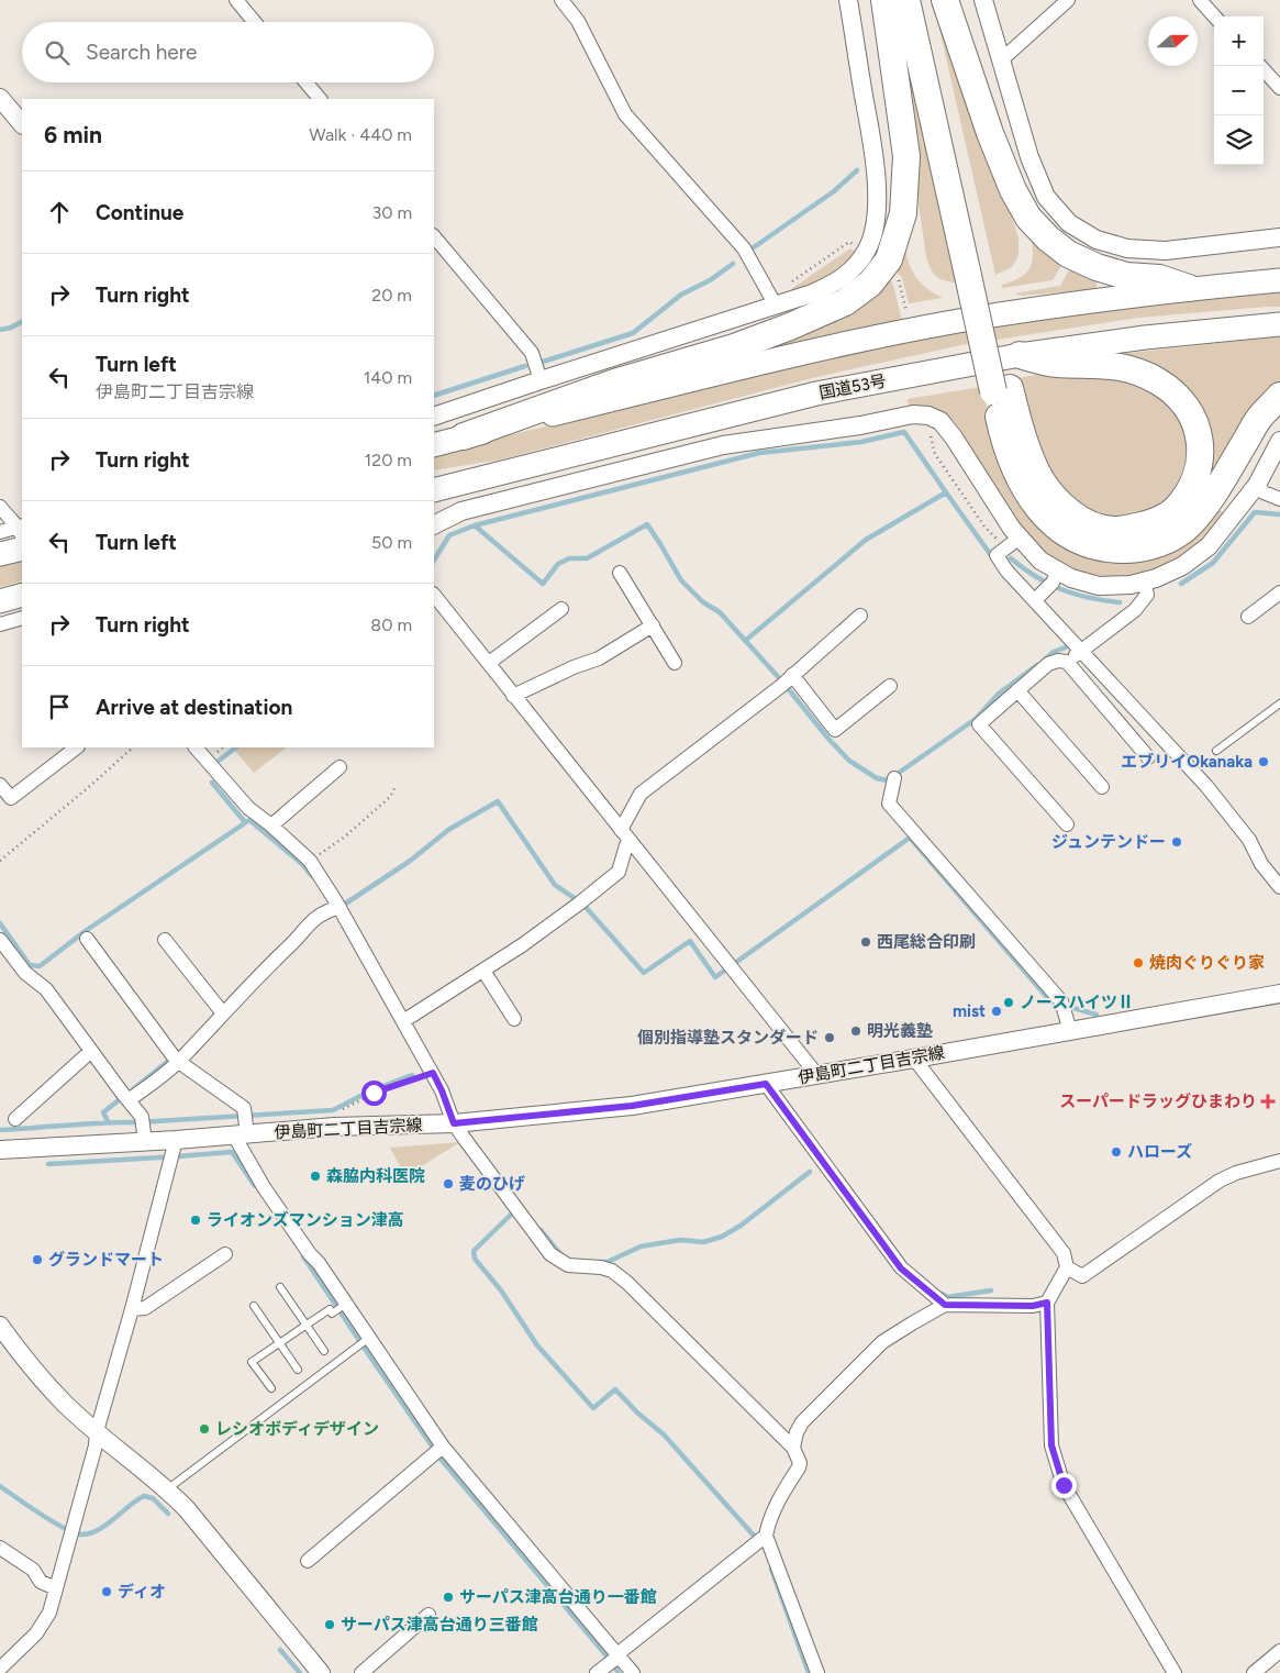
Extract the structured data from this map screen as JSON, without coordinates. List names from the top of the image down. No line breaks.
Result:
{"streets":{"highway":["国道53号"],"street":["伊島町二丁目吉宗線"]},"places":{"other":["エブリイOkanaka","ジュンテンドー","西尾総合印刷","焼肉ぐりぐり家","ノースハイツⅡ","mist","明光義塾","個別指導塾スタンダード","ハローズ","森脇内科医院","麦のひげ","ライオンズマンション津高","グランドマート","レシオボディデザイン","ディオ","サーパス津高台通り一番館","サーパス津高台通り三番館"],"health":["スーパードラッグひまわり"]},"north":"right","page":{"map_buttons":["+","−"],"search":"Search here","heading":["6 min","Walk · 440 m"],"list":[["Continue","30 m"],["Turn right","20 m"],["Turn left","伊島町二丁目吉宗線","140 m"],["Turn right","120 m"],["Turn left","50 m"],["Turn right","80 m"],"Arrive at destination"]}}
